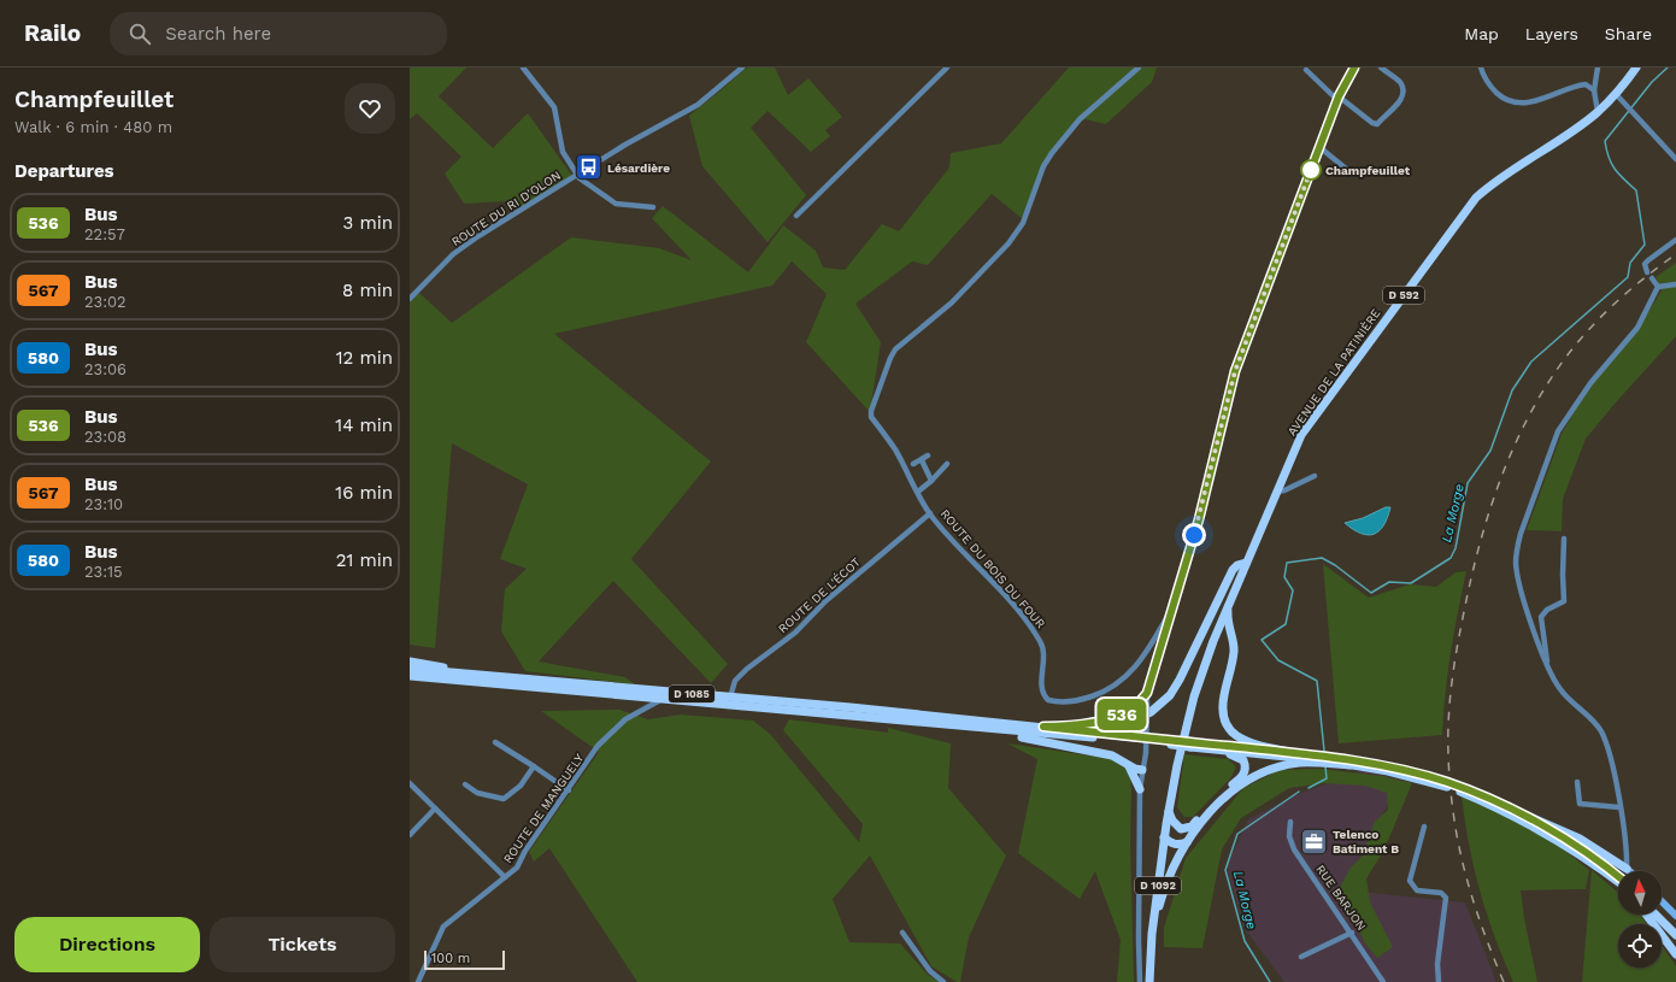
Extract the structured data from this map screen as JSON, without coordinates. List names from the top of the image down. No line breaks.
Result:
{"streets":{"main road":["D 592","AVENUE DE LA PATINIÈRE","D 1085","D 1092"],"street":["ROUTE DU RI D'OLON","ROUTE DU BOIS DU FOUR","ROUTE DE L'ÉCOT","ROUTE DE MANGUELY","RUE BARJON"]},"crossings":[["D 592","AVENUE DE LA PATINIÈRE"],["D 592","D 1085"],["D 592","D 1092"],["ROUTE DU BOIS DU FOUR","ROUTE DE L'ÉCOT"],["ROUTE DE L'ÉCOT","D 1085"],["D 1085","ROUTE DE MANGUELY"],["D 1085","D 1092"]],"water":["La Morge"],"places":{"bus stop":["Lésardière"],"other":["Champfeuillet"],"office":["Telenco Batiment B"]},"lines":["bus line 536"],"scale_bar":"100 m","north":"top","page":{"header":"Railo","search":"Search here","nav":["Map","Layers","Share"],"heading":[["Champfeuillet","Walk · 6 min · 480 m"],"Departures"],"on_map":"536","list":[{"mark":"536","name":"Bus","note":"22:57","value":"3 min"},{"mark":"567","name":"Bus","note":"23:02","value":"8 min"},{"mark":"580","name":"Bus","note":"23:06","value":"12 min"},{"mark":"536","name":"Bus","note":"23:08","value":"14 min"},{"mark":"567","name":"Bus","note":"23:10","value":"16 min"},{"mark":"580","name":"Bus","note":"23:15","value":"21 min"}],"buttons":["Directions","Tickets"],"scale":"100 m"}}
